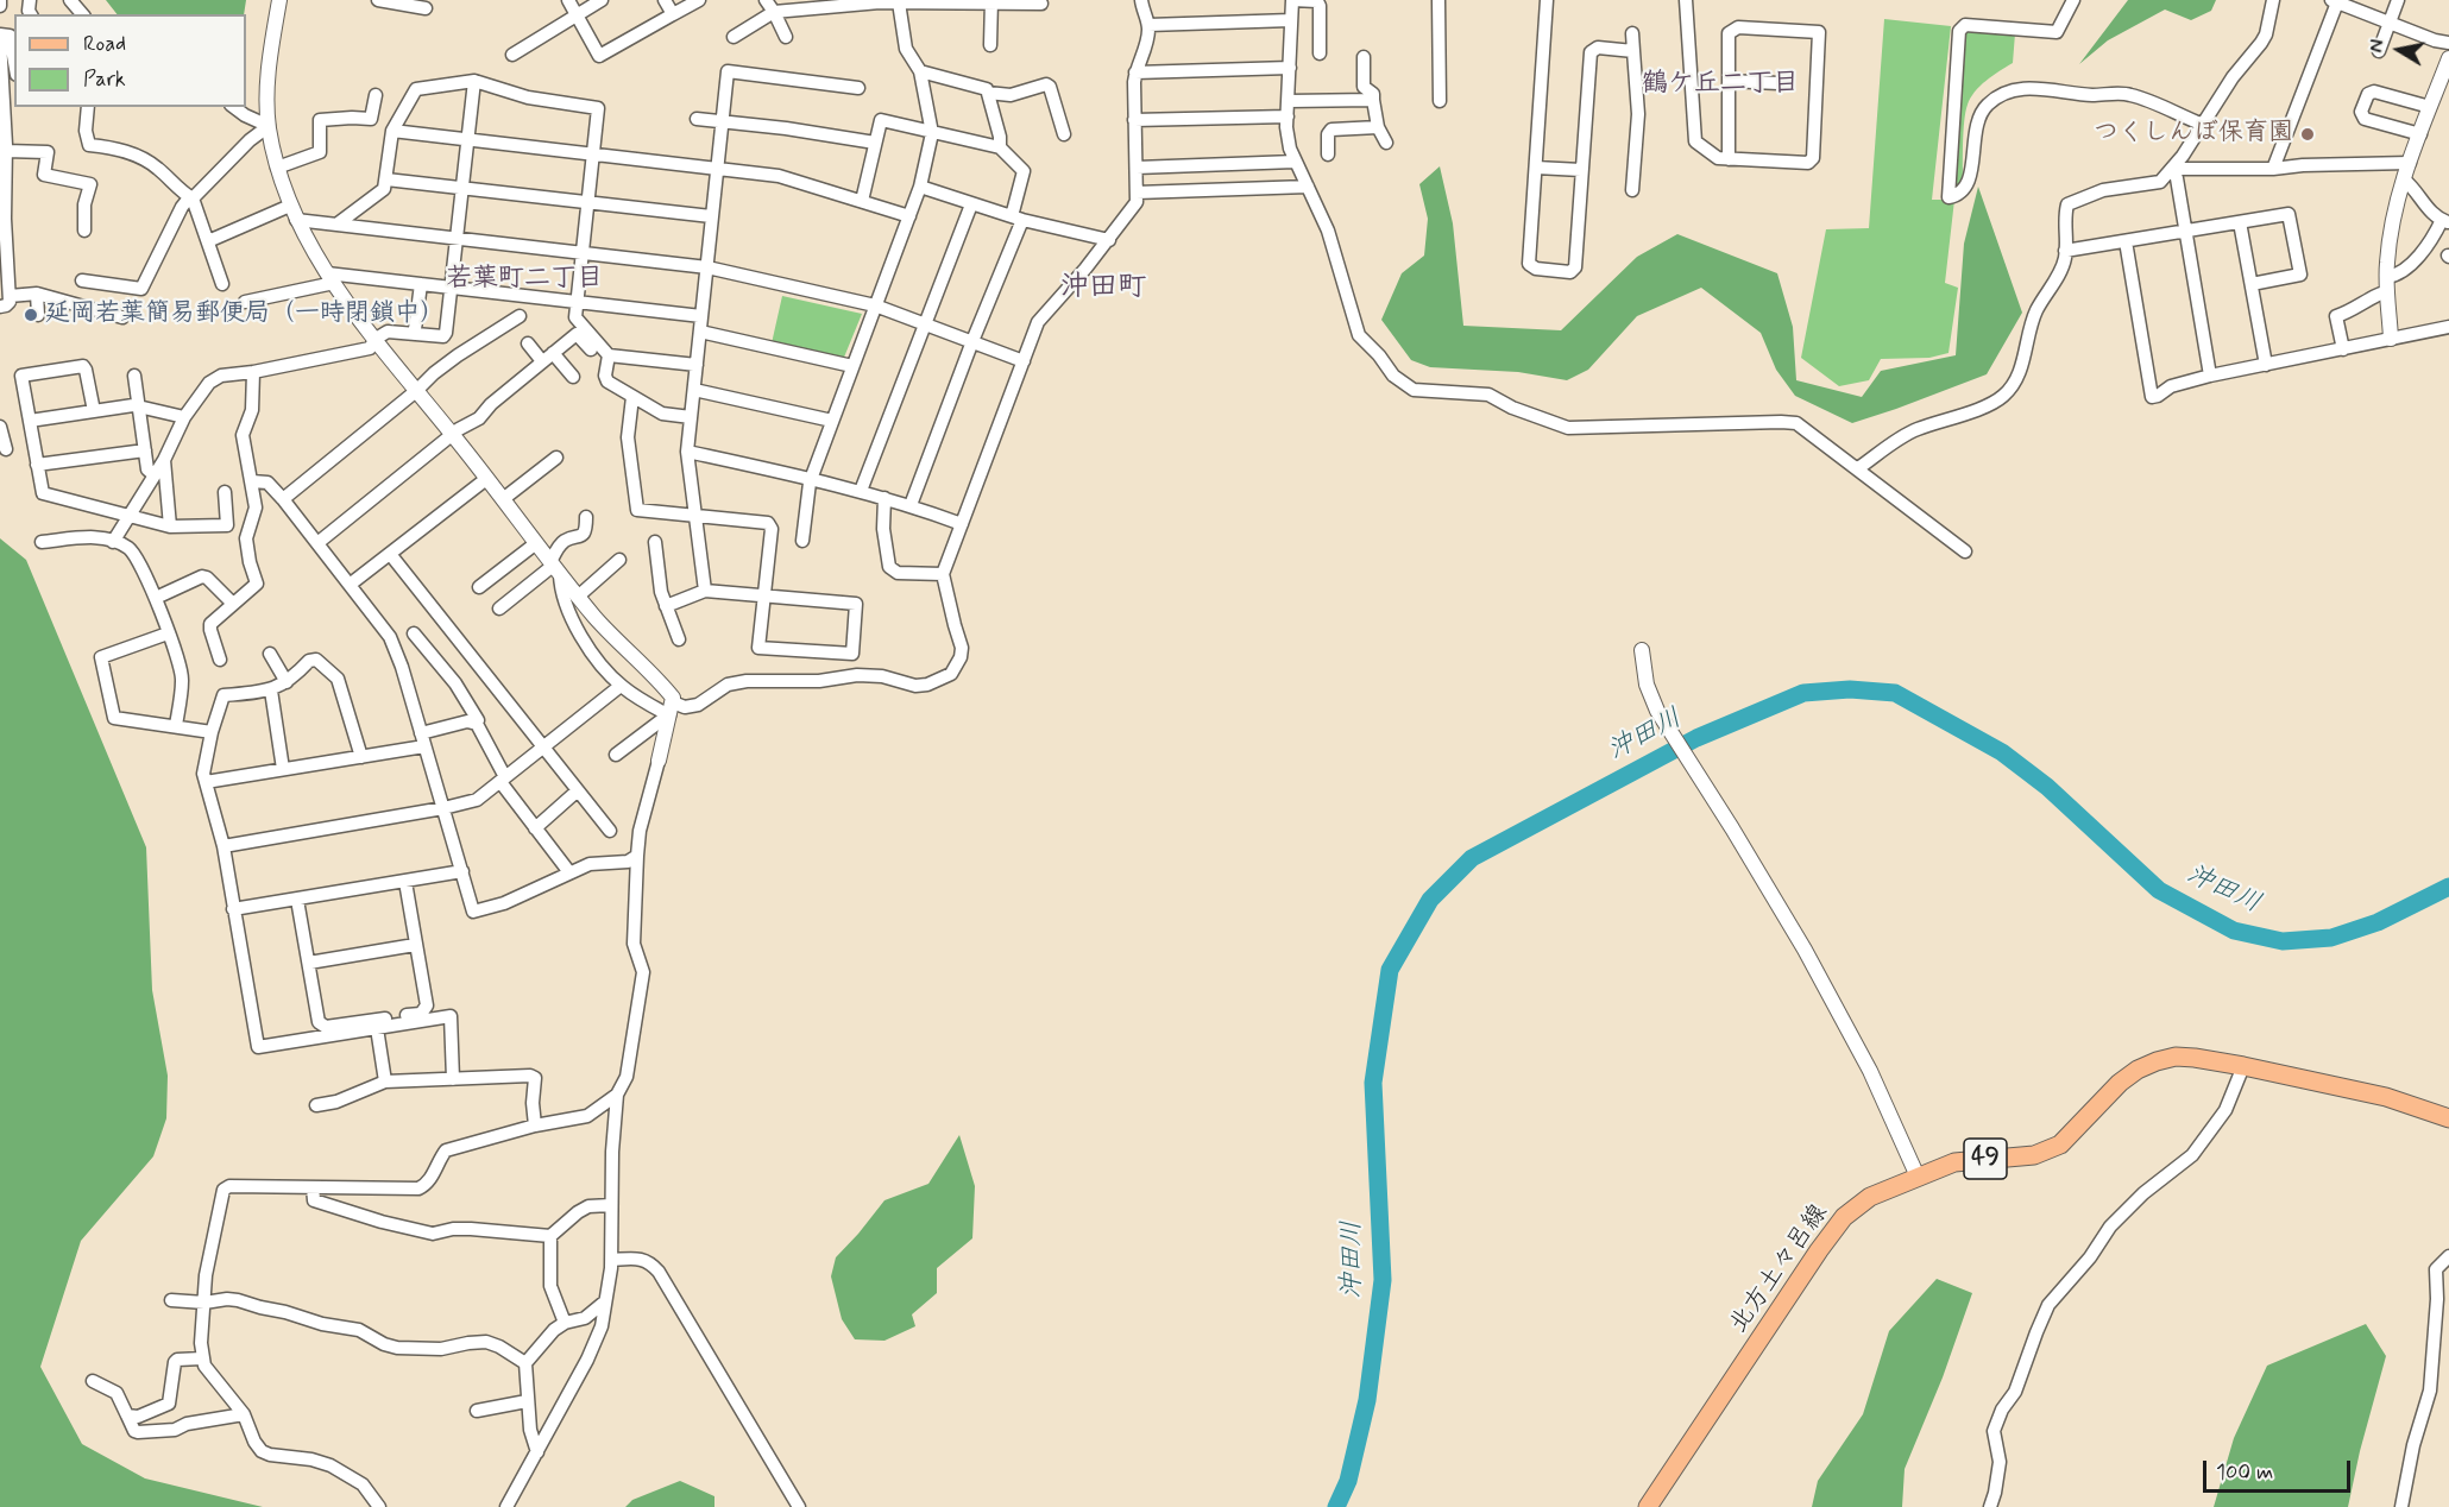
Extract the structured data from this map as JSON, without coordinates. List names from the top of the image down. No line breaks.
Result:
{"streets":{"main road":["49","北方土々呂線"]},"districts":["鶴ケ丘二丁目","若葉町二丁目","沖田町"],"water":["沖田川"],"places":["つくしんぼ保育園","延岡若葉簡易郵便局（一時閉鎖中）"],"legend":["Road","Park"],"scale_bar":"100 m","north":"left"}
